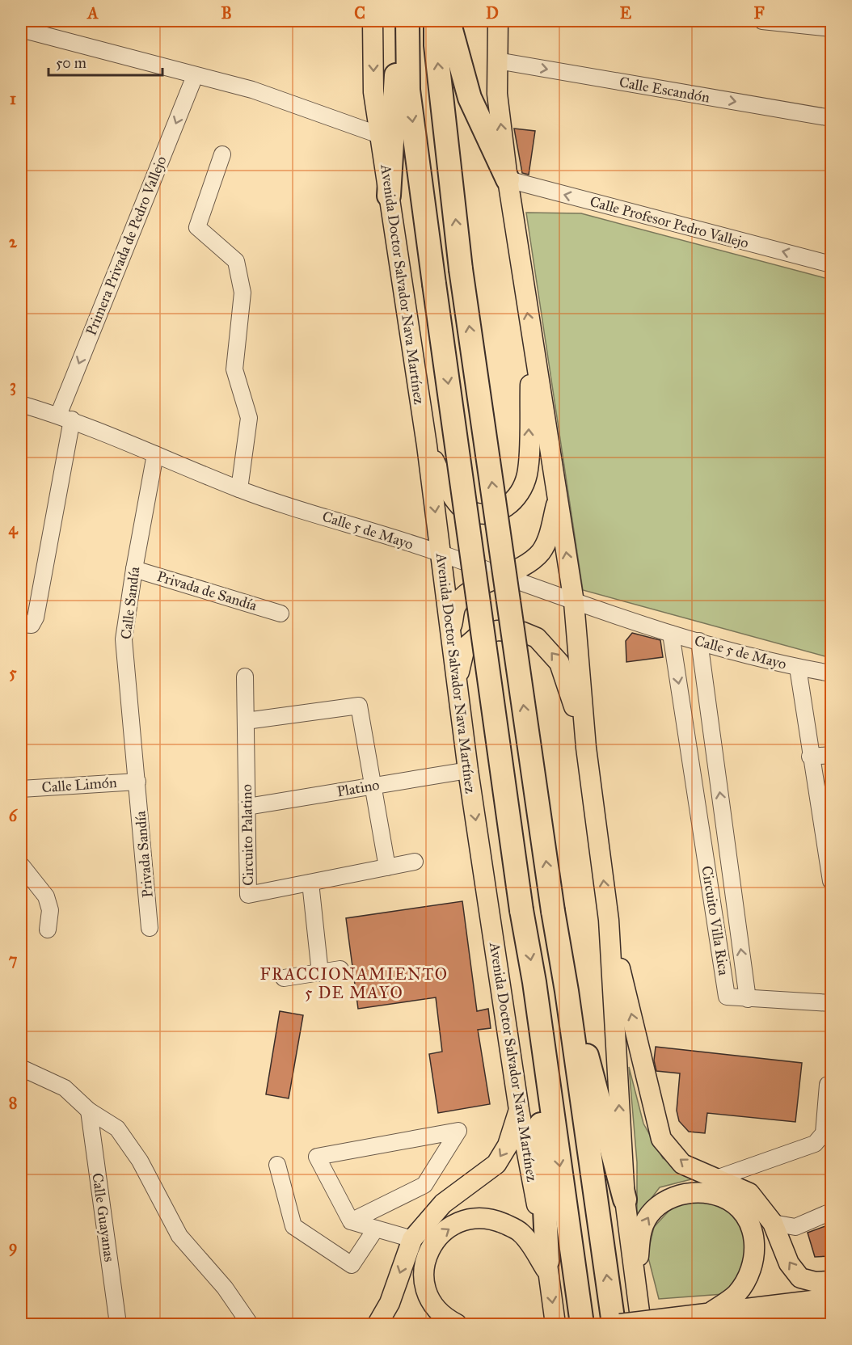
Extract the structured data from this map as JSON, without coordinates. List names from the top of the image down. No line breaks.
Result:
{"streets":{"highway":["Avenida Doctor Salvador Nava Martínez"],"street":["Calle Escandón","Calle Profesor Pedro Vallejo","Primera Privada de Pedro Vallejo","Calle 5 de Mayo","Privada de Sandía","Calle Sandía","Calle Limón","Platino","Circuito Palatino","Privada Sandía","Circuito Villa Rica","Calle Guayanas"]},"crossings":[["Primera Privada de Pedro Vallejo","Calle 5 de Mayo"],["Avenida Doctor Salvador Nava Martínez","Calle 5 de Mayo"],["Avenida Doctor Salvador Nava Martínez","Platino"],["Calle 5 de Mayo","Calle Sandía"],["Calle 5 de Mayo","Circuito Villa Rica"],["Privada de Sandía","Calle Sandía"],["Calle Sandía","Calle Limón"],["Calle Sandía","Privada Sandía"],["Calle Limón","Privada Sandía"],["Platino","Circuito Palatino"]],"one_way":["Calle Escandón","Calle Profesor Pedro Vallejo","Primera Privada de Pedro Vallejo"],"districts":["FRACCIONAMIENTO 5 DE MAYO"],"scale_bar":"50 m","grid":{"columns":["A","B","C","D","E","F"],"rows":["1","2","3","4","5","6","7","8","9"]}}
